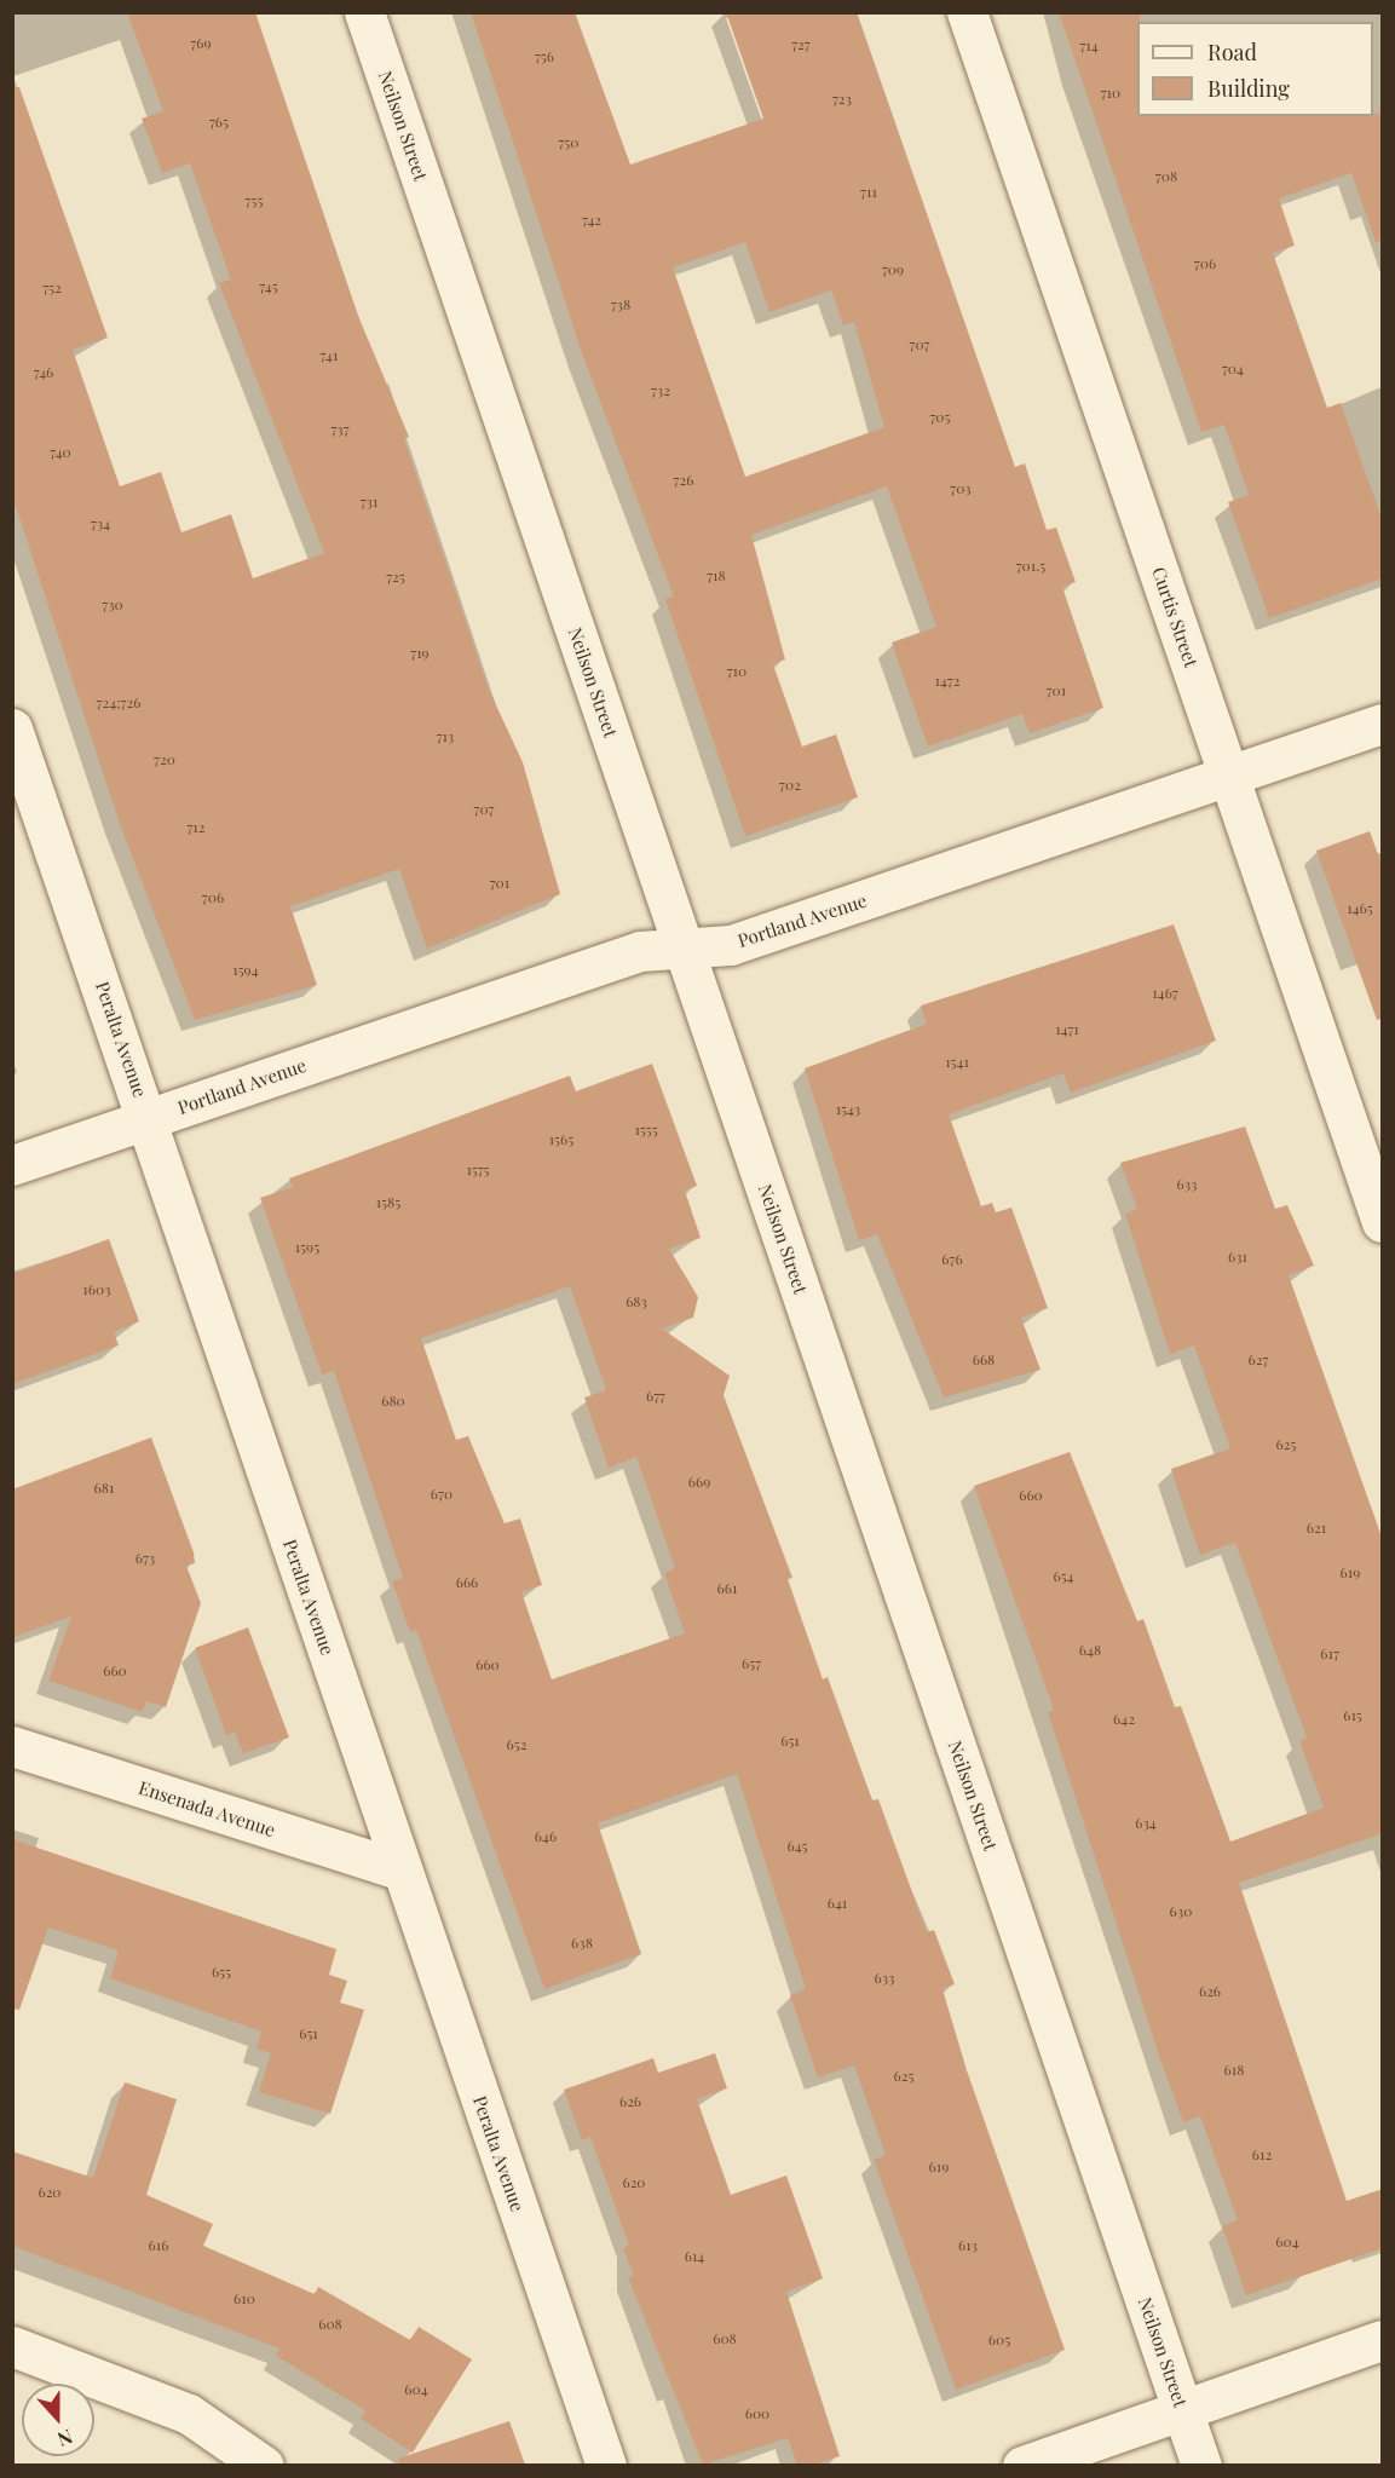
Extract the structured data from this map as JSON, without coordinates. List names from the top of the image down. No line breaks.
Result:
{"streets":{"street":["Neilson Street","Curtis Street","Portland Avenue","Peralta Avenue","Ensenada Avenue"]},"crossings":[["Neilson Street","Portland Avenue"],["Curtis Street","Portland Avenue"],["Portland Avenue","Peralta Avenue"],["Peralta Avenue","Ensenada Avenue"]],"house_numbers":["769","727","714","756","710","723","765","750","708","711","755","742","706","709","745","752","738","707","741","704","746","732","705","737","740","726","703","731","734","701.5","718","725","730","719","710","1472","701","724;726","713","720","702","707","712","701","706","1465","1594","1467","1471","1541","1543","1555","1565","1575","633","1585","1595","631","676","1603","683","668","627","677","680","625","669","681","670","660","621","673","619","654","666","661","648","617","657","660","660","615","642","651","652","634","646","645","641","630","638","655","633","626","651","618","625","626","612","619","620","620","604","616","613","614","610","608","608","605","604","600"],"legend":["Road","Building"],"north":"bottom"}
